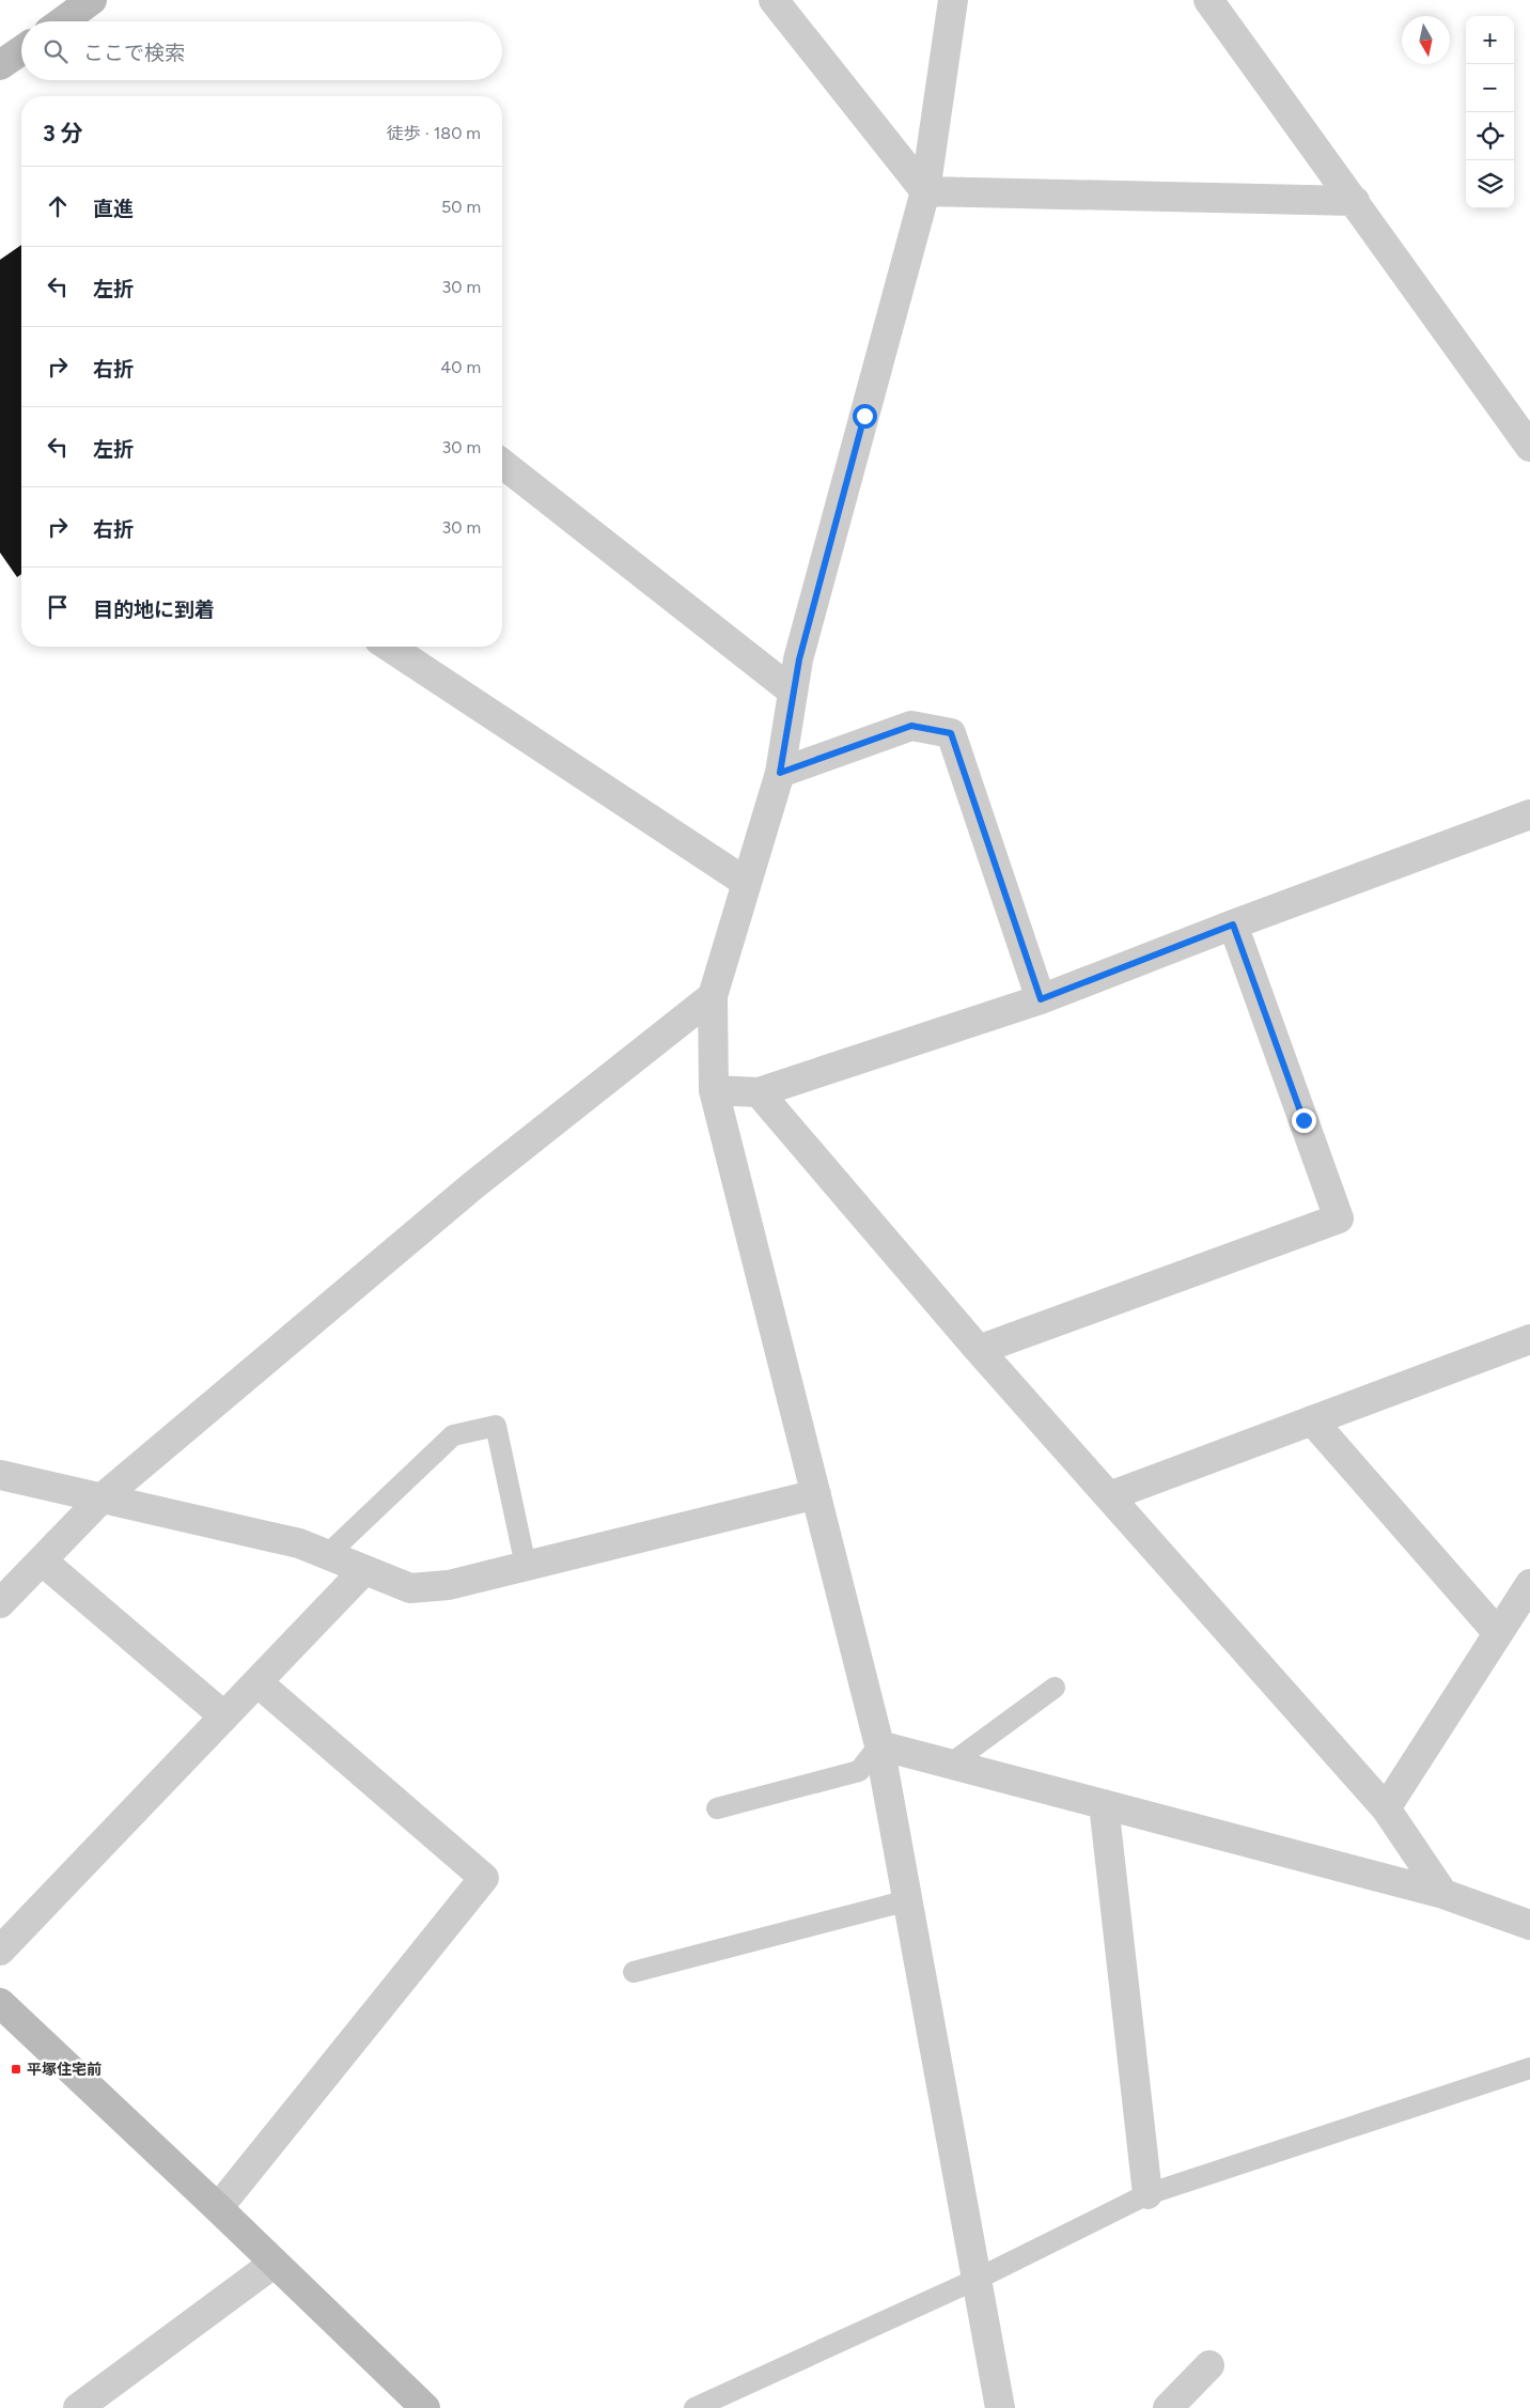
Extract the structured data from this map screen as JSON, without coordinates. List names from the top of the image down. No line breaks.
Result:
{"places":{"transit":["平塚住宅前"]},"north":"bottom","page":{"map_buttons":["+","−"],"search":"ここで検索","heading":["3 分","徒歩 · 180 m"],"list":[["直進","50 m"],["左折","30 m"],["右折","40 m"],["左折","30 m"],["右折","30 m"],"目的地に到着"]}}
